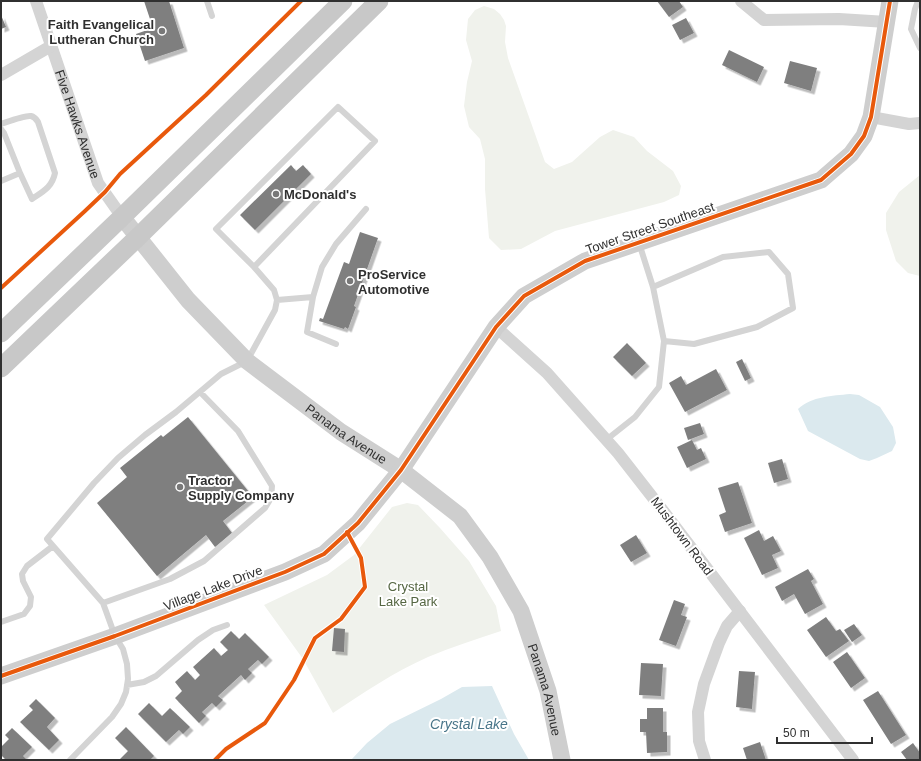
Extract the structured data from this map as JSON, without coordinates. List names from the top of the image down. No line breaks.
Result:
{"streets":{"street":["Five Hawks Avenue","Tower Street Southeast","Panama Avenue","Mushtown Road","Village Lake Drive"]},"crossings":[["Five Hawks Avenue","Panama Avenue"],["Tower Street Southeast","Panama Avenue"],["Tower Street Southeast","Mushtown Road"],["Tower Street Southeast","Village Lake Drive"],["Panama Avenue","Village Lake Drive"]],"water":["Crystal Lake"],"parks":["Crystal Lake Park"],"places":["Faith Evangelical Lutheran Church","McDonald's","ProService Automotive","Tractor Supply Company"],"scale_bar":"50 m"}
